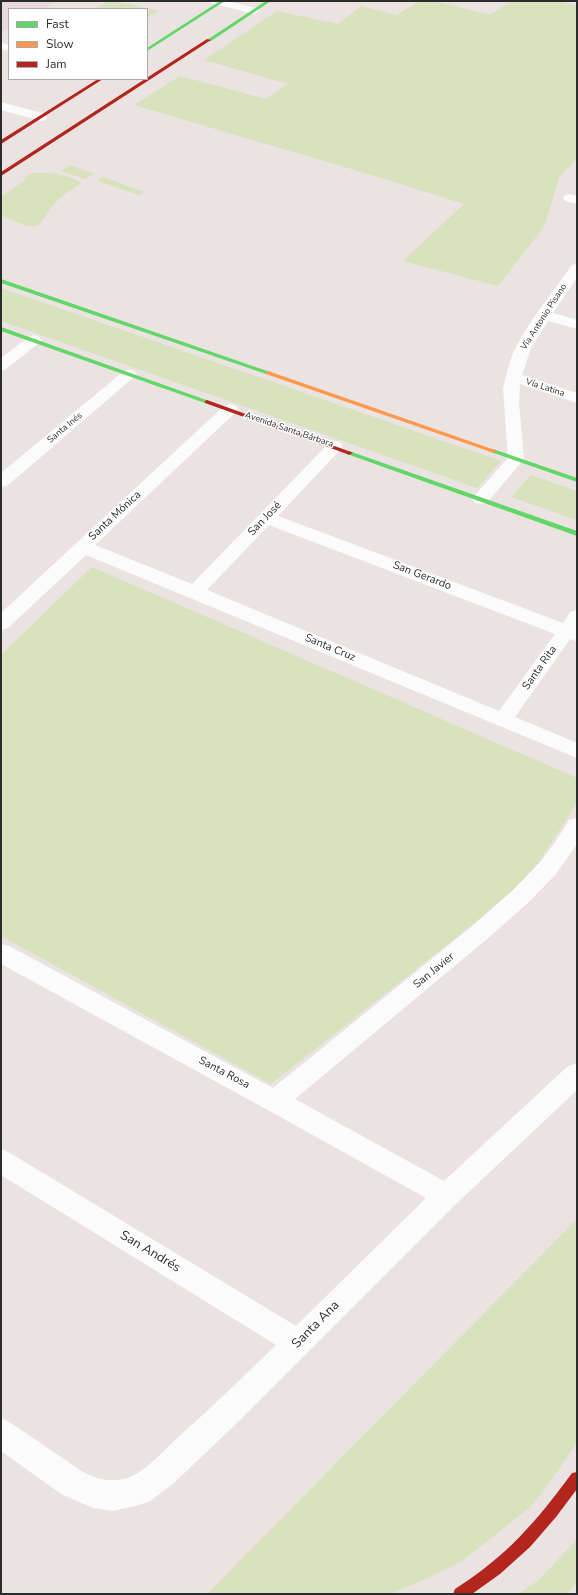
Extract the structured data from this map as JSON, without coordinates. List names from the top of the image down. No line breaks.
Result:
{"streets":{"street":["Vía Antonio Pisano","Vía Latina","Santa Inés","Avenida Santa Bárbara","Santa Mónica","San José","San Gerardo","Santa Cruz","Santa Rita","San Javier","Santa Rosa","San Andrés","Santa Ana"]},"crossings":[["Vía Antonio Pisano","Vía Latina"],["Santa Inés","Avenida Santa Bárbara"],["Avenida Santa Bárbara","Santa Mónica"],["Avenida Santa Bárbara","San José"],["Santa Mónica","Santa Cruz"],["San José","San Gerardo"],["San José","Santa Cruz"],["San Gerardo","Santa Rita"],["Santa Cruz","Santa Rita"],["San Javier","Santa Rosa"],["Santa Rosa","Santa Ana"],["San Andrés","Santa Ana"]],"legend":["Fast","Slow","Jam"]}
